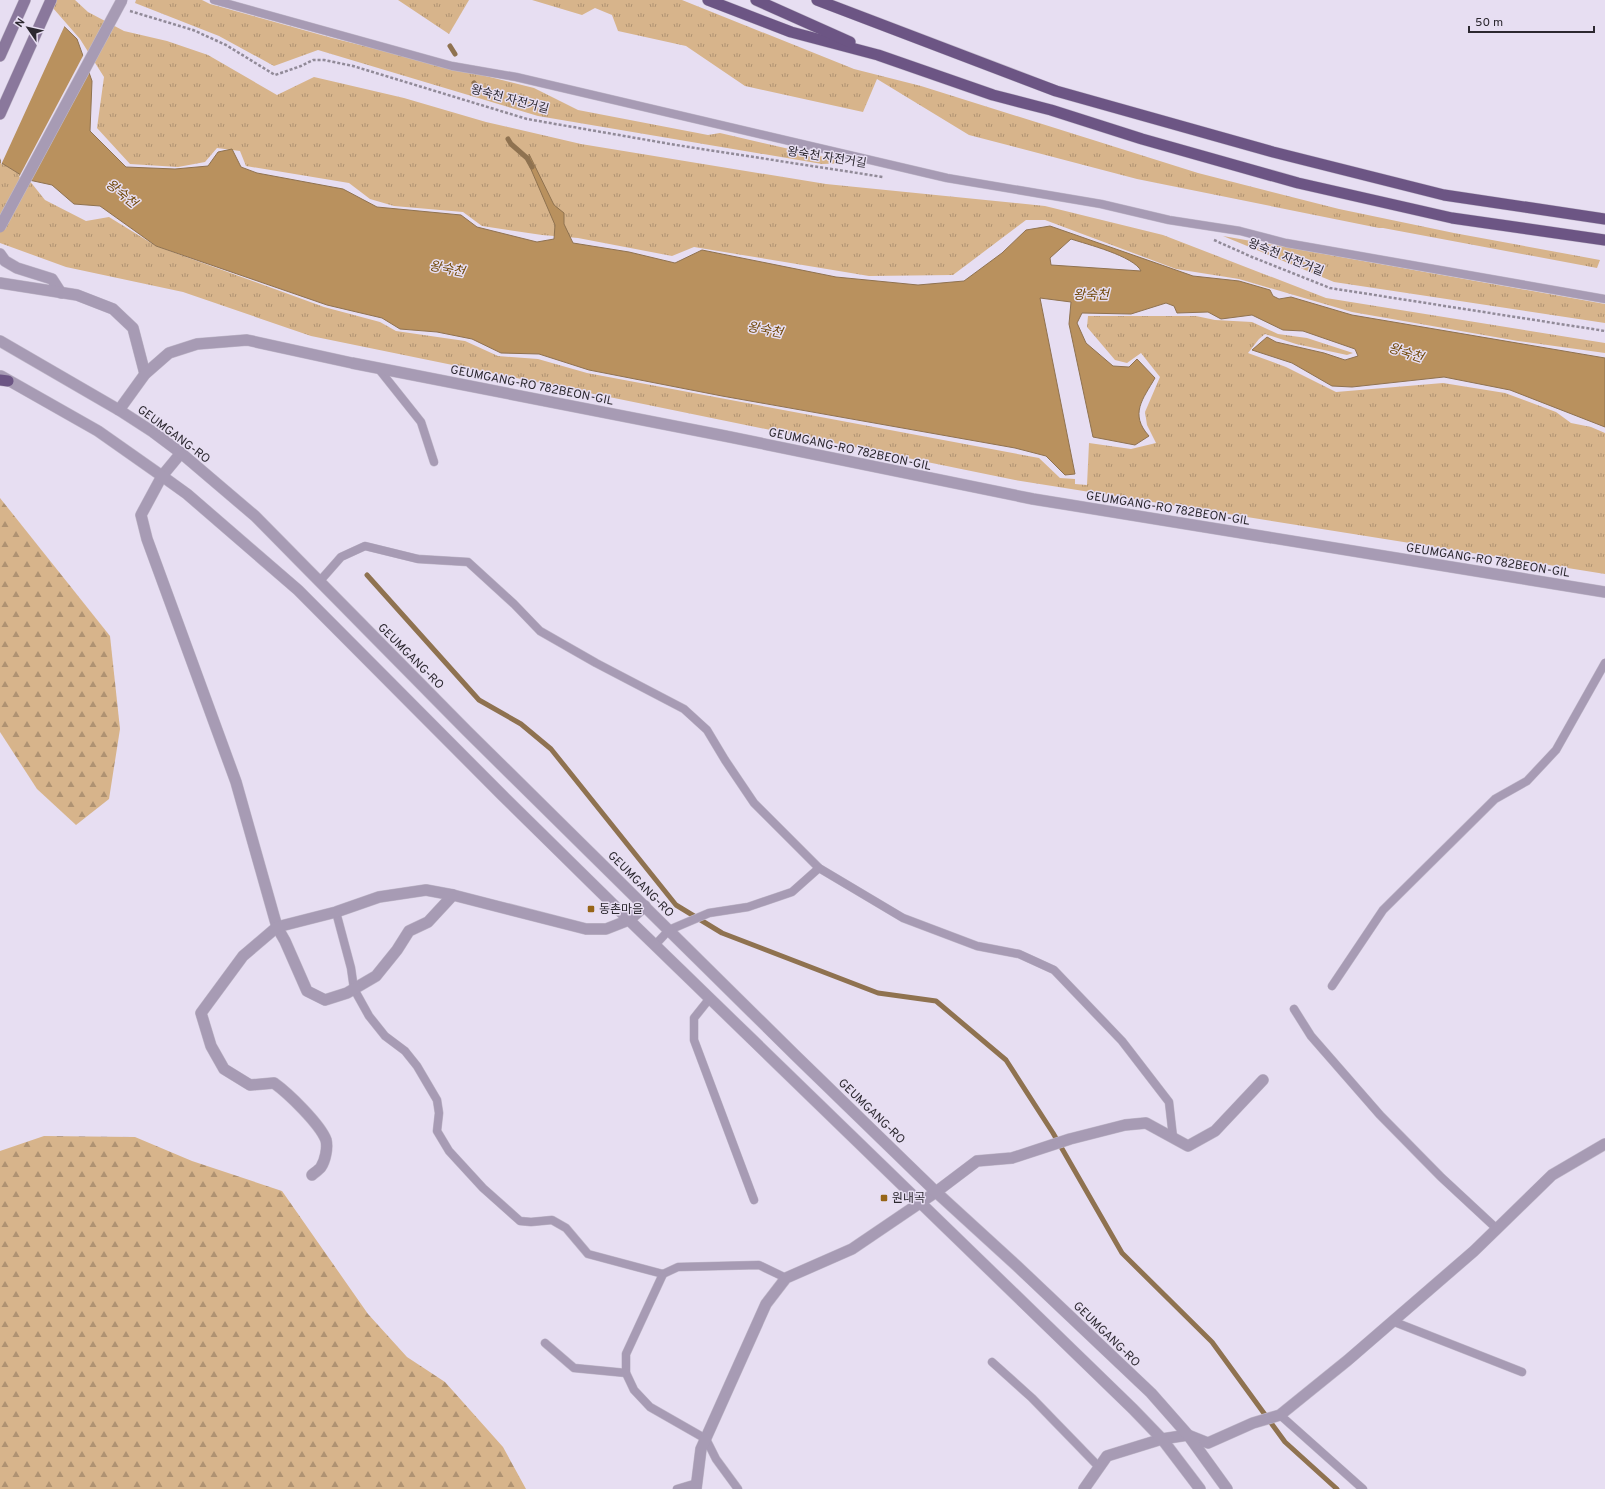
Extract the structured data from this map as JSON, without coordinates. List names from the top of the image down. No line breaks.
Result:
{"streets":{"street":["GEUMGANG-RO 782BEON-GIL","GEUMGANG-RO"],"path":["왕숙천 자전거길"]},"crossings":[["GEUMGANG-RO 782BEON-GIL","GEUMGANG-RO"]],"water":["왕숙천"],"places":{"transit":["동촌마을","원내곡"]},"scale_bar":"50 m","north":"top left"}
